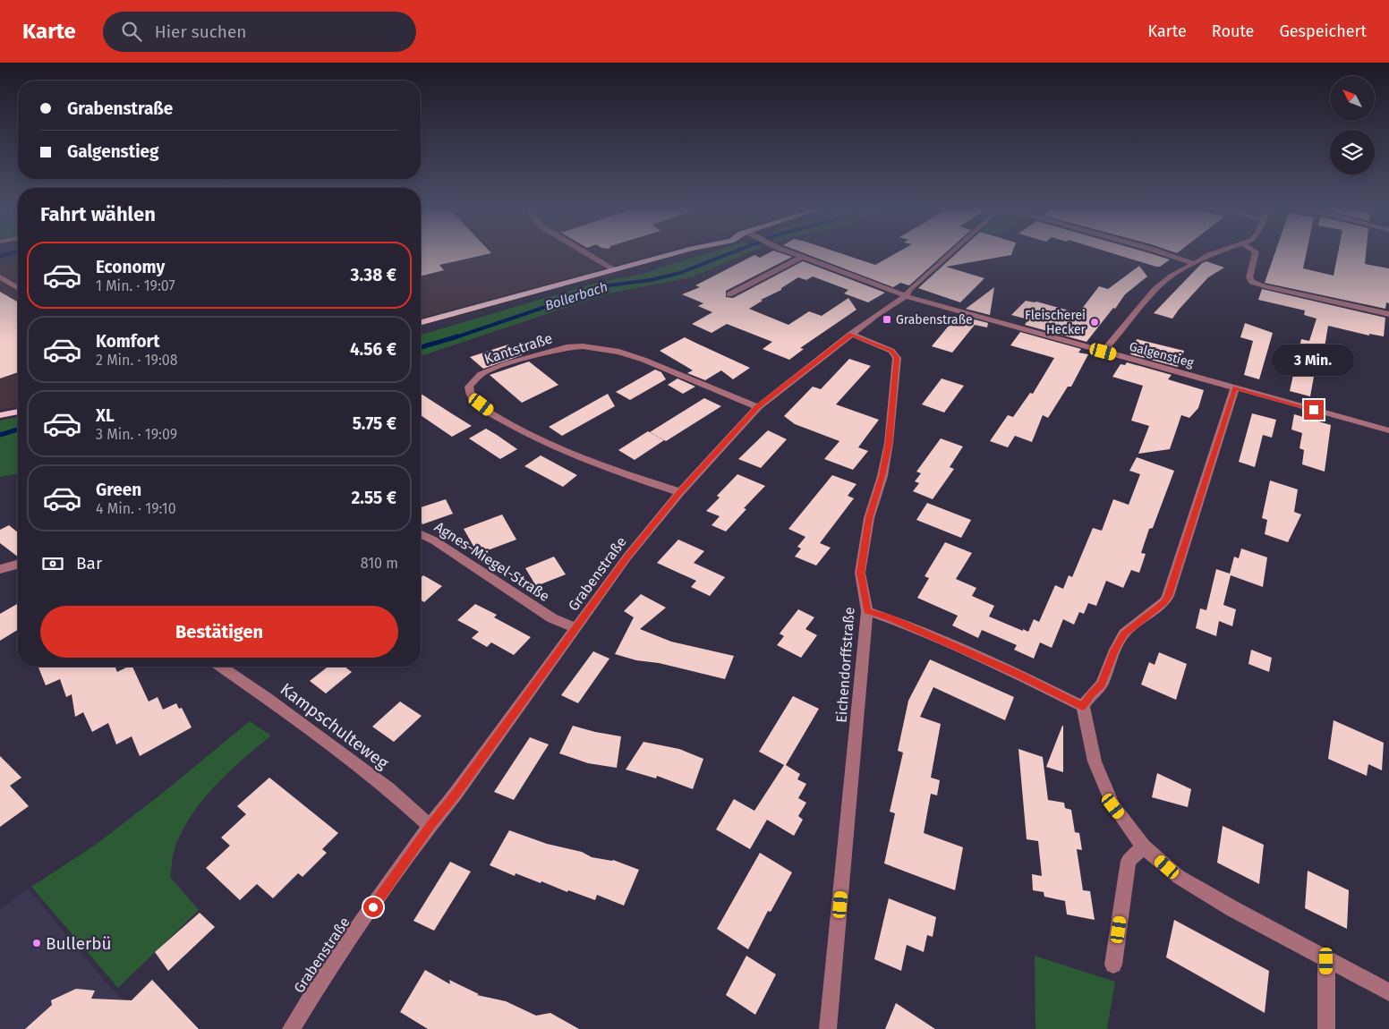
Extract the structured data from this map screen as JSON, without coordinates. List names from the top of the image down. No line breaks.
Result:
{"streets":{"street":["Kantstraße","Galgenstieg","Agnes-Miegel-Straße","Grabenstraße","Eichendorffstraße","Kampschulteweg"]},"crossings":[["Kantstraße","Grabenstraße"],["Galgenstieg","Grabenstraße"],["Agnes-Miegel-Straße","Grabenstraße"],["Grabenstraße","Eichendorffstraße"],["Grabenstraße","Kampschulteweg"]],"water":["Bollerbach"],"places":{"transit":["Grabenstraße"],"other":["Fleischerei Hecker","Bullerbü"]},"north":"top left","page":{"header":"Karte","search":"Hier suchen","nav":["Karte","Route","Gespeichert"],"banner":["Grabenstraße","Galgenstieg"],"heading":"Fahrt wählen","list":[{"name":"Economy","note":"1 Min. · 19:07","value":"3.38 €"},{"name":"Komfort","note":"2 Min. · 19:08","value":"4.56 €"},{"name":"XL","note":"3 Min. · 19:09","value":"5.75 €"},{"name":"Green","note":"4 Min. · 19:10","value":"2.55 €"}],"bubble":"3 Min.","pay":["Bar","810 m"],"buttons":"Bestätigen"}}
